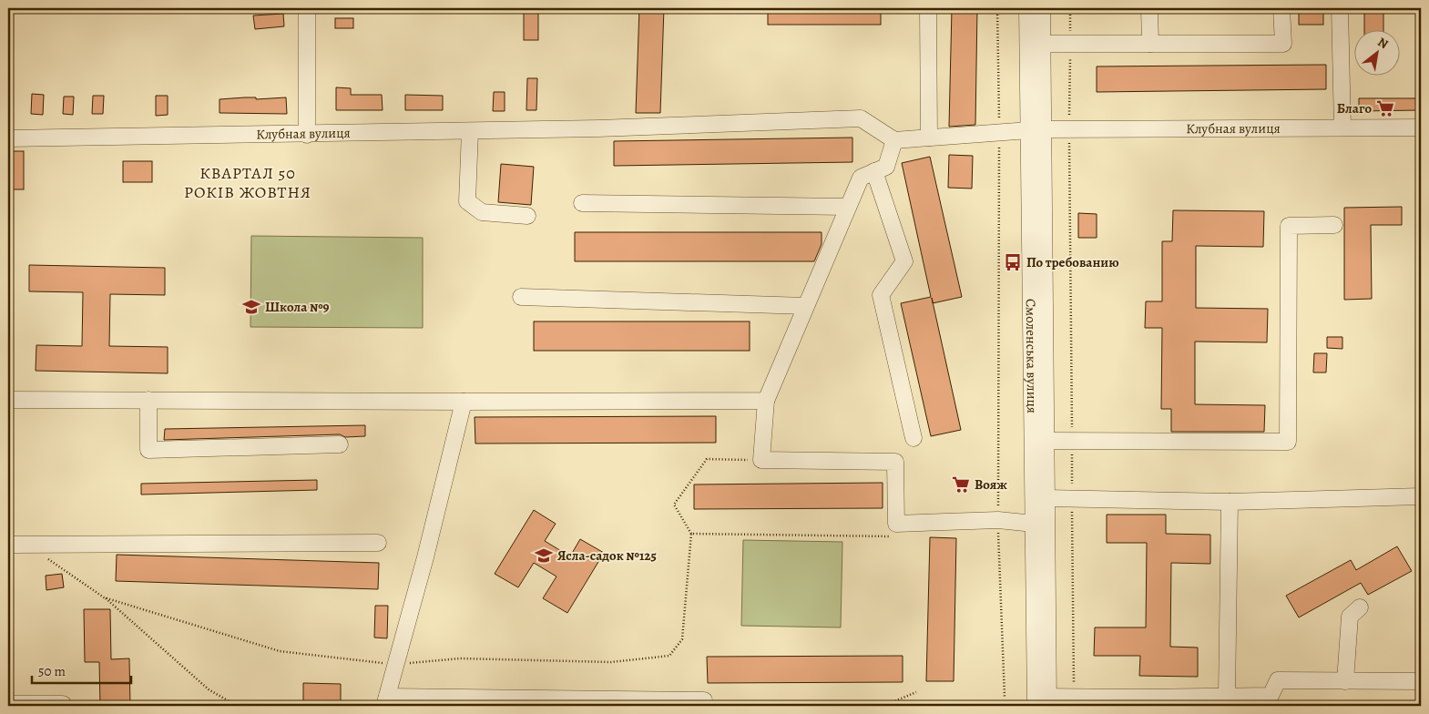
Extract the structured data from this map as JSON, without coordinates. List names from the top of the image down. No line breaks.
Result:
{"streets":{"street":["Клубная вулиця","Смоленська вулиця"]},"crossings":[["Клубная вулиця","Смоленська вулиця"]],"districts":["КВАРТАЛ 50 РОКІВ ЖОВТНЯ"],"places":{"supermarket":["Благо","Вояж"],"bus stop":["По требованию"],"school or university":["Школа №9","Ясла-садок №125"]},"scale_bar":"50 m","north":"top right"}
